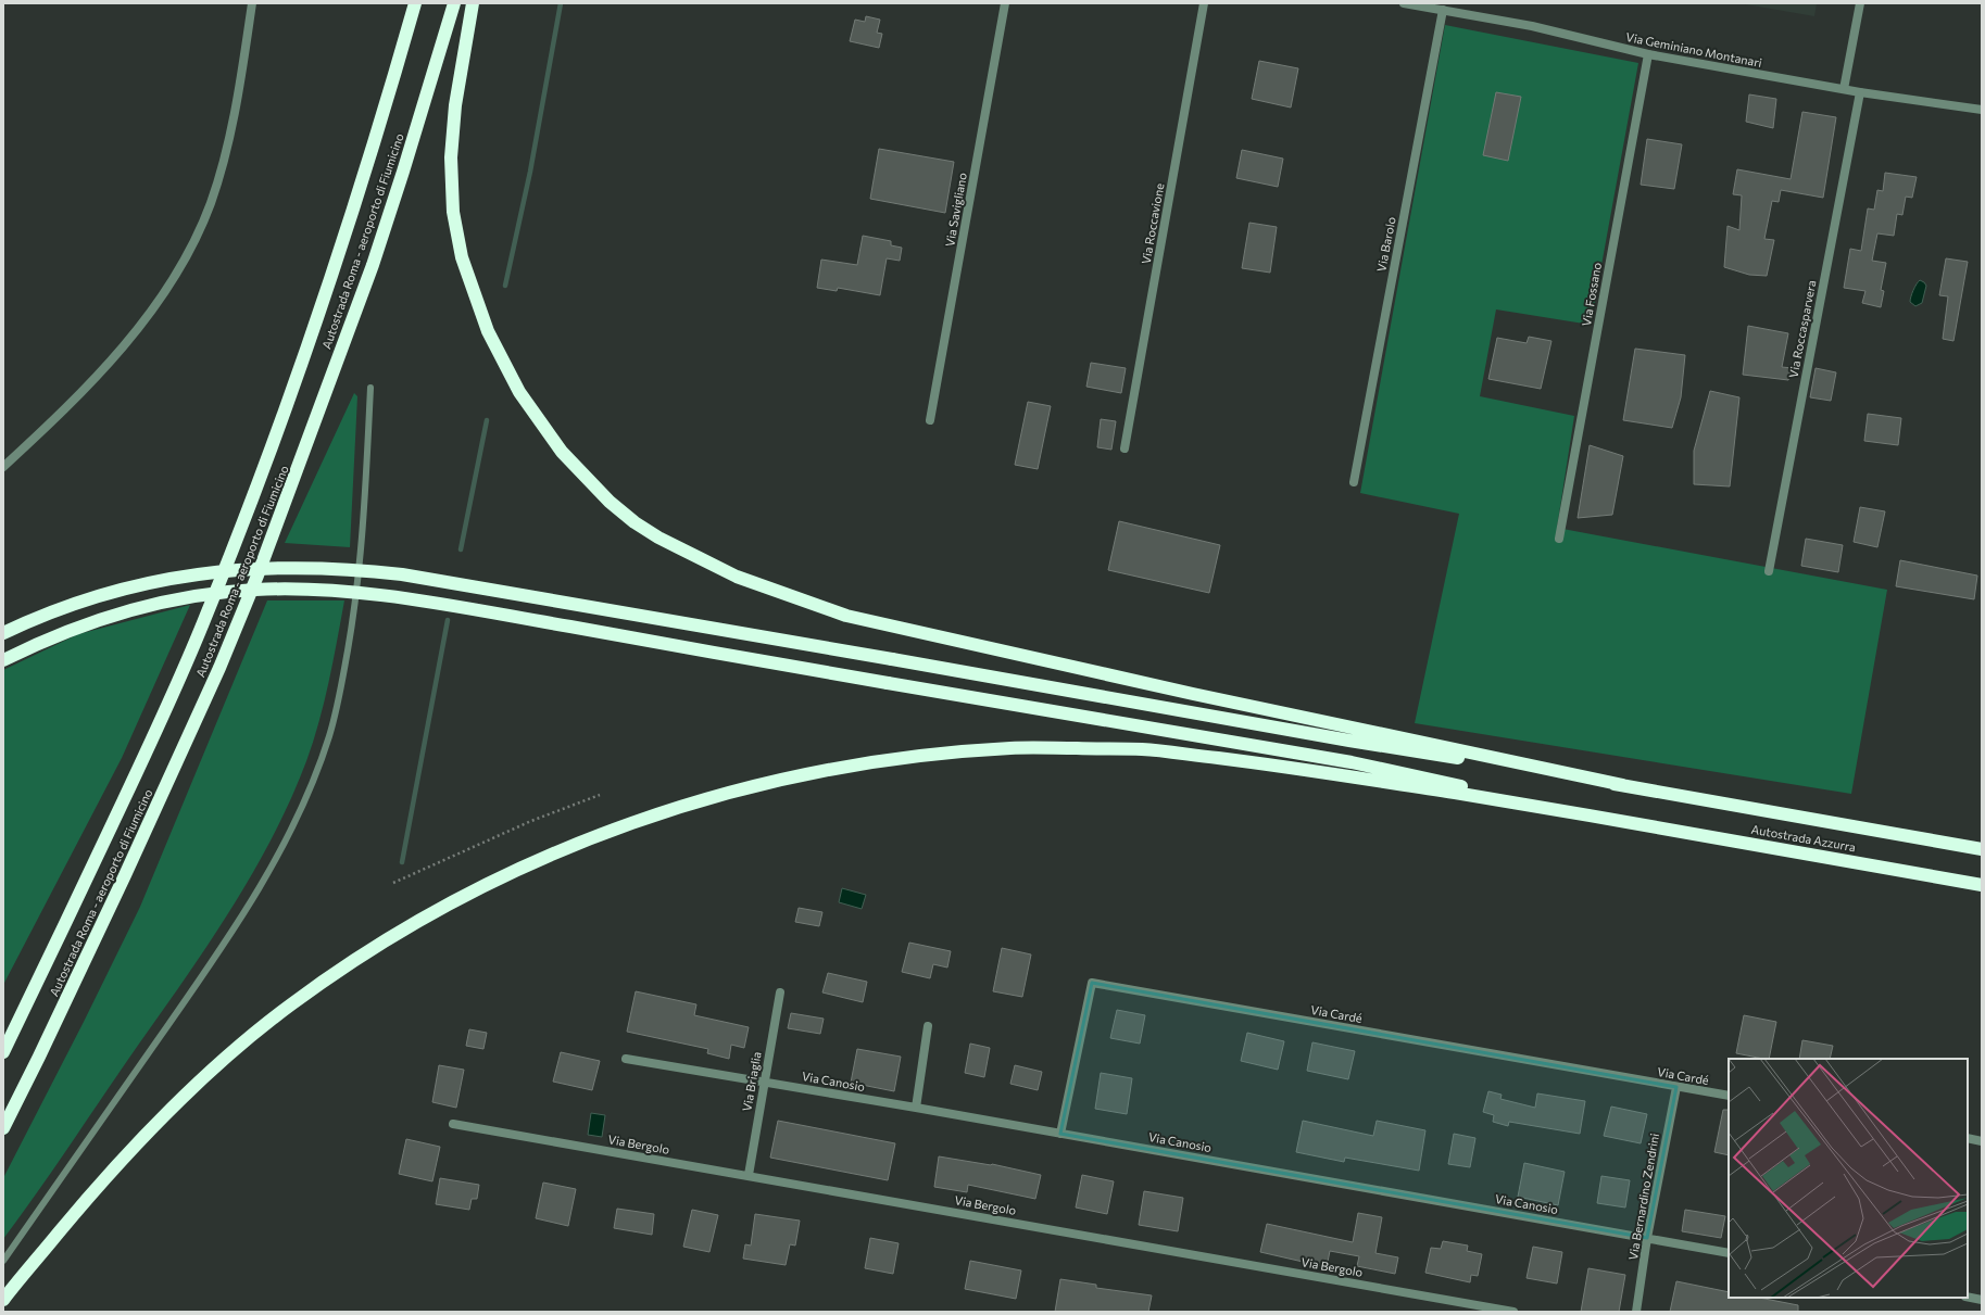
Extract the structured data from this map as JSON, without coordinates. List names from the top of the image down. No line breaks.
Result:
{"streets":{"highway":["Autostrada Roma - aeroporto di Fiumicino","Autostrada Azzurra"],"street":["Via Geminiano Montanari","Via Savigliano","Via Roccavione","Via Barolo","Via Fossano","Via Roccasparvera","Via Cardé","Via Briaglia","Via Canosio","Via Bergolo","Via Bernardino Zendrini"]},"crossings":[["Via Geminiano Montanari","Via Barolo"],["Via Geminiano Montanari","Via Fossano"],["Via Geminiano Montanari","Via Roccasparvera"],["Via Cardé","Via Canosio"],["Via Cardé","Via Bernardino Zendrini"],["Via Briaglia","Via Canosio"],["Via Briaglia","Via Bergolo"],["Via Canosio","Via Bernardino Zendrini"]]}
